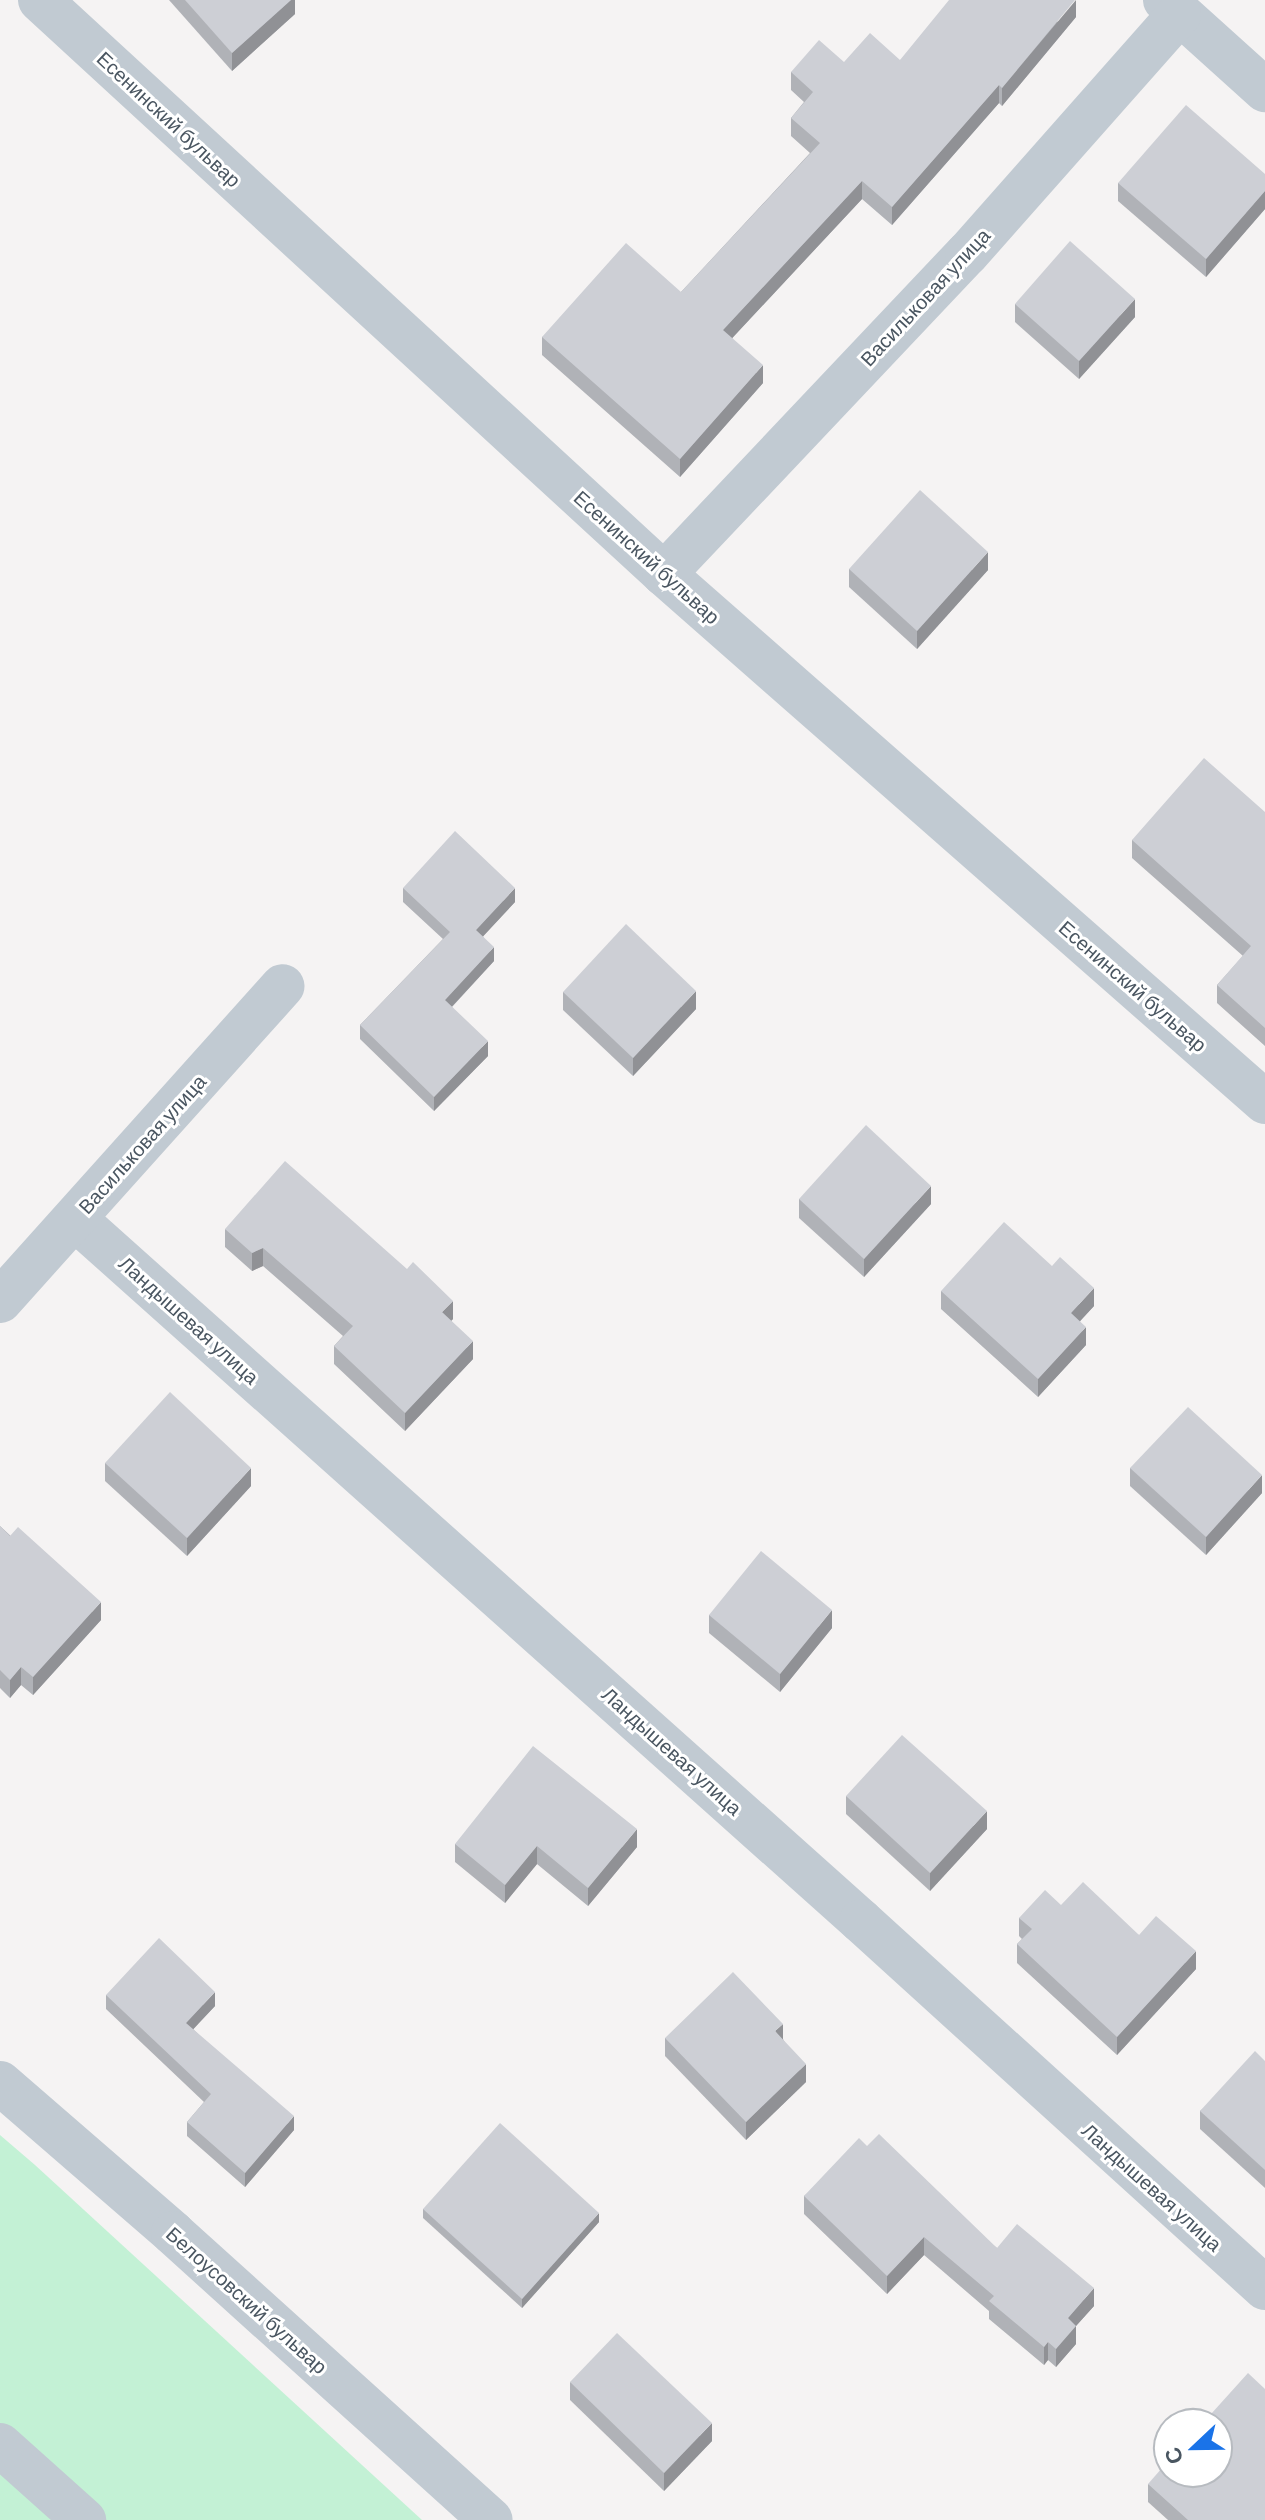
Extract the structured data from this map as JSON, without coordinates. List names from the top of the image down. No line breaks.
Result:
{"streets":{"street":["Есенинский бульвар","Васильковая улица","Ландышевая улица","Белоусовский бульвар"]},"crossings":[["Есенинский бульвар","Васильковая улица"],["Васильковая улица","Ландышевая улица"]],"north":"left"}
